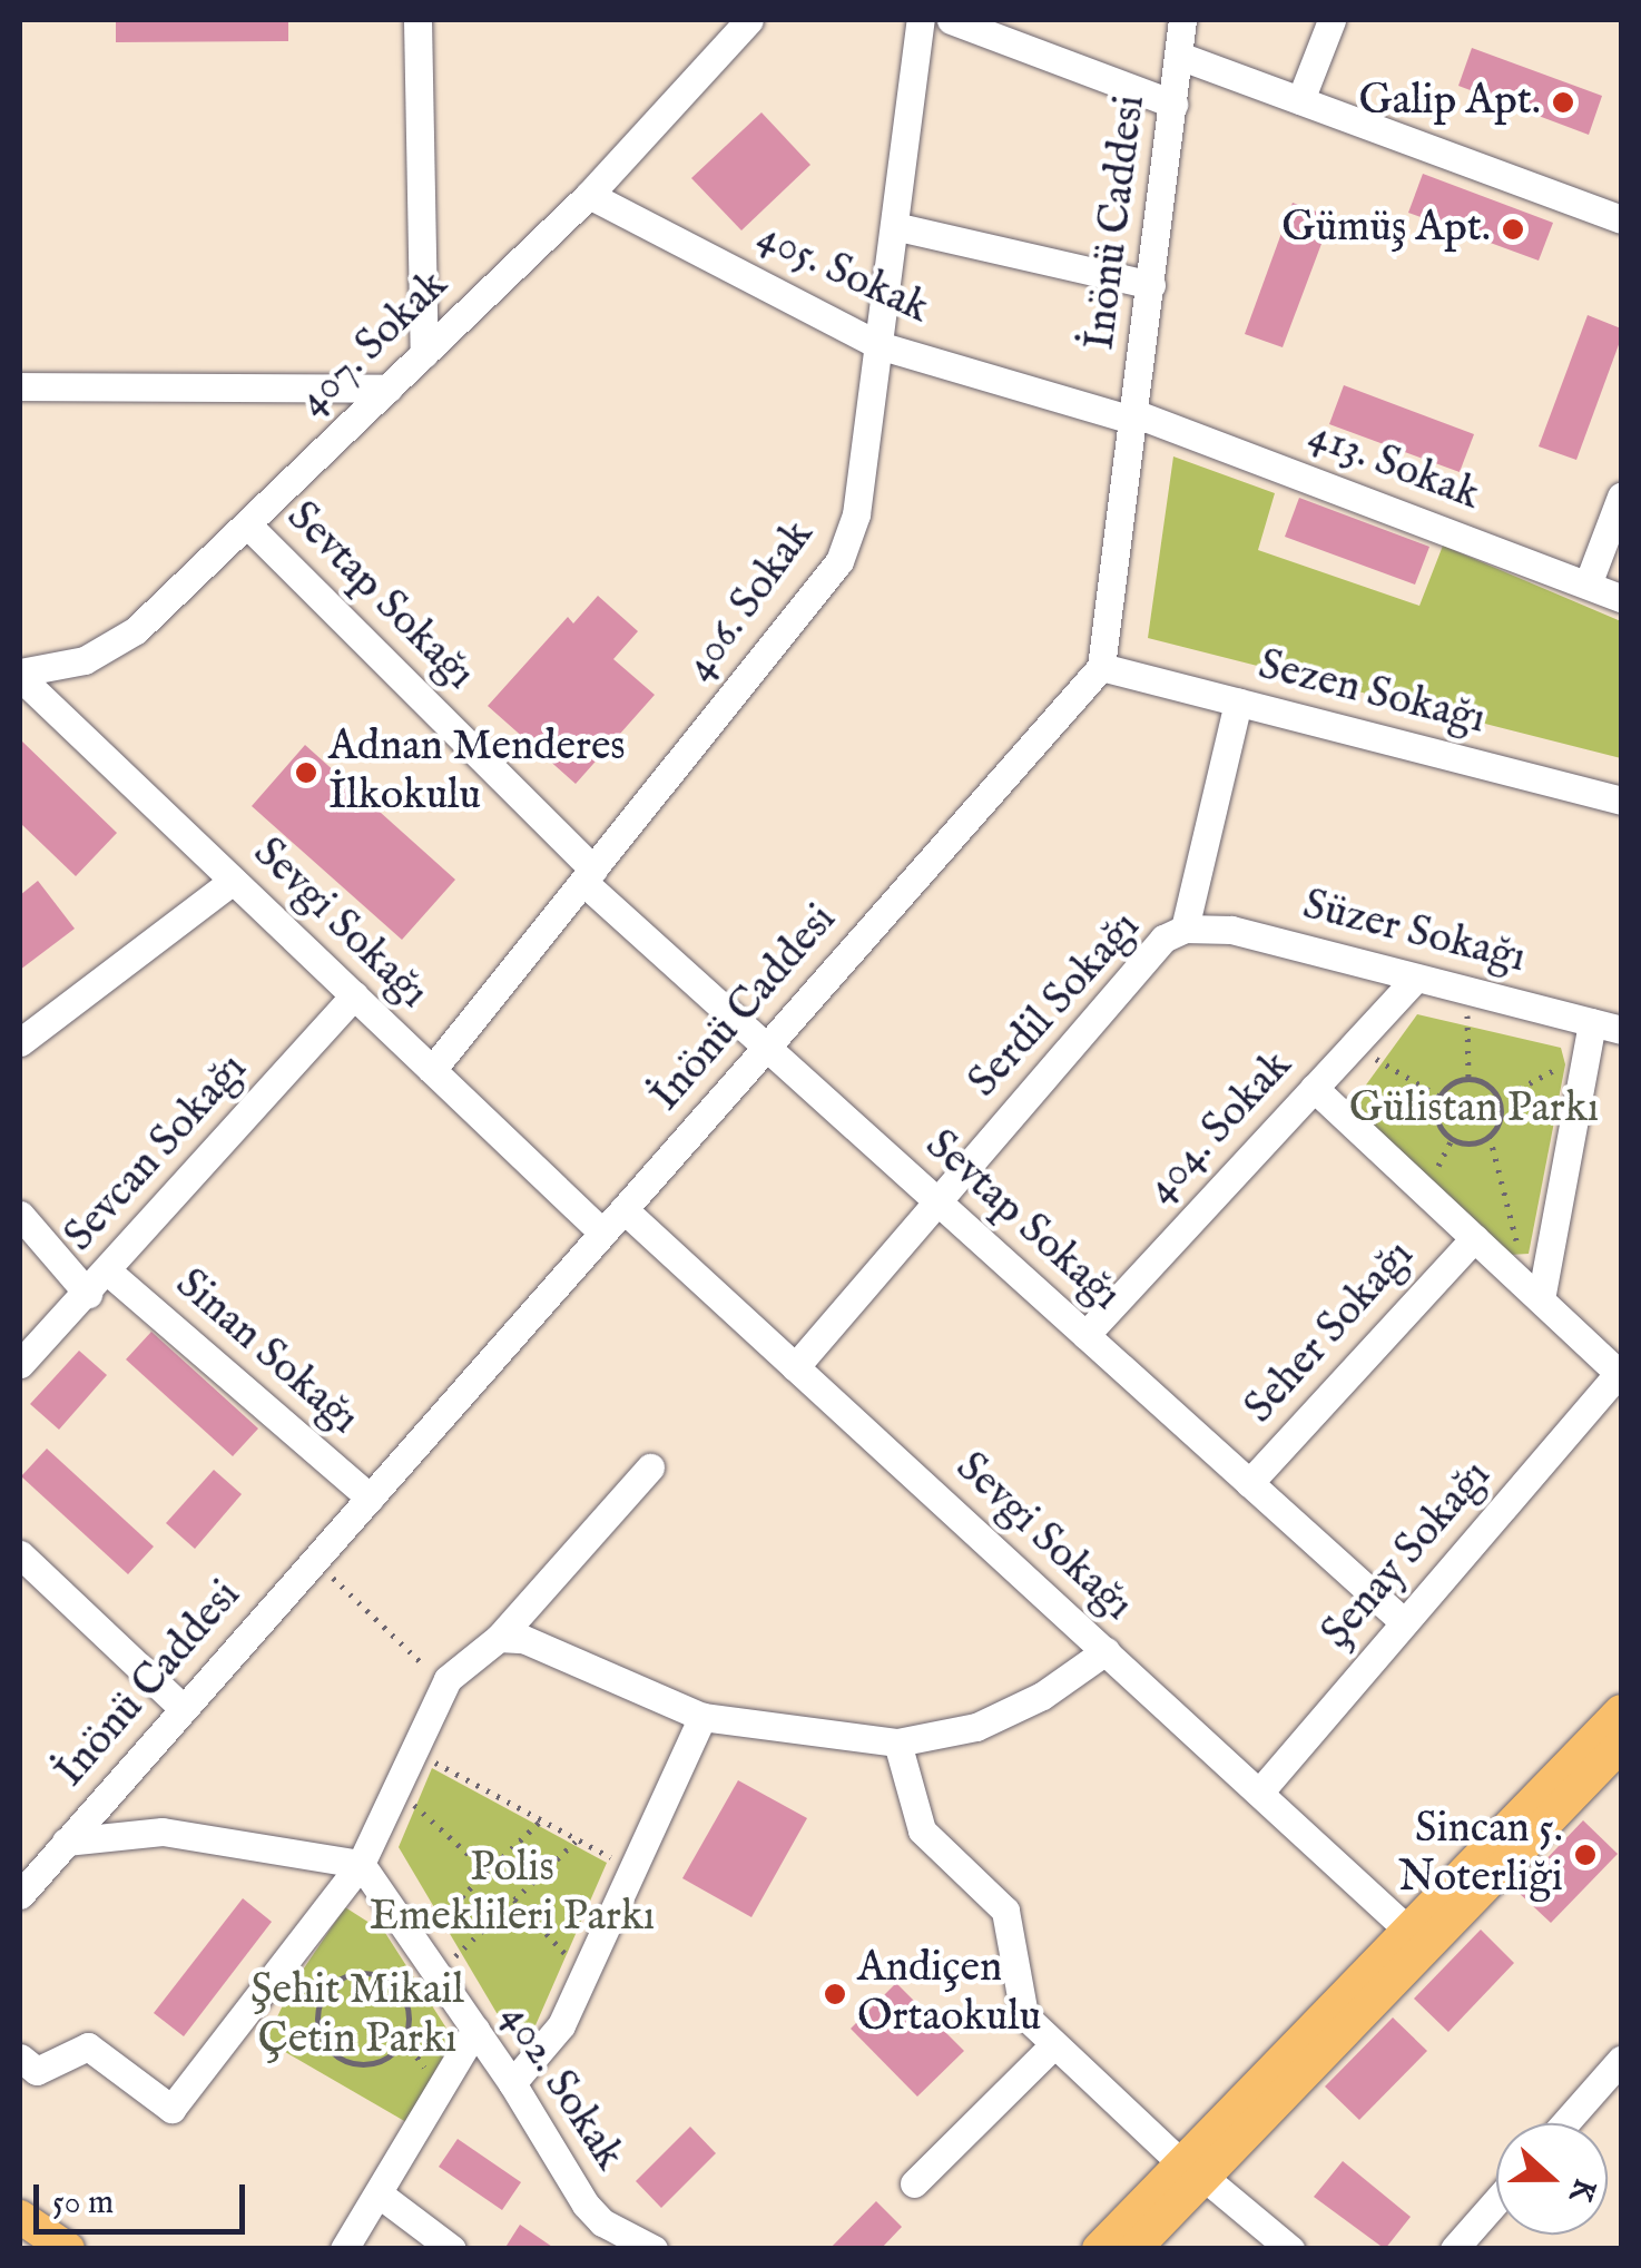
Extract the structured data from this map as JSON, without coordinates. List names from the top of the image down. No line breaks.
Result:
{"streets":{"street":["İnönü Caddesi","405. Sokak","407. Sokak","413. Sokak","Sevtap Sokağı","406. Sokak","Sezen Sokağı","Sevgi Sokağı","Süzer Sokağı","Serdil Sokağı","404. Sokak","Sevcan Sokağı","Seher Sokağı","Sinan Sokağı","Şenay Sokağı","402. Sokak"]},"crossings":[["İnönü Caddesi","405. Sokak"],["İnönü Caddesi","413. Sokak"],["İnönü Caddesi","Sevtap Sokağı"],["İnönü Caddesi","Sezen Sokağı"],["İnönü Caddesi","Sevgi Sokağı"],["İnönü Caddesi","Sinan Sokağı"],["405. Sokak","407. Sokak"],["405. Sokak","413. Sokak"],["405. Sokak","406. Sokak"],["407. Sokak","Sevtap Sokağı"],["407. Sokak","Sevgi Sokağı"],["Sevtap Sokağı","406. Sokak"],["Sevtap Sokağı","Serdil Sokağı"],["Sevtap Sokağı","404. Sokak"],["Sevtap Sokağı","Seher Sokağı"],["Sevtap Sokağı","Şenay Sokağı"],["406. Sokak","Sevgi Sokağı"],["Sezen Sokağı","Serdil Sokağı"],["Sevgi Sokağı","Serdil Sokağı"],["Sevgi Sokağı","Sevcan Sokağı"],["Sevgi Sokağı","Şenay Sokağı"],["Süzer Sokağı","Serdil Sokağı"],["Süzer Sokağı","404. Sokak"],["Sevcan Sokağı","Sinan Sokağı"]],"parks":["Gülistan Parkı","Polis Emeklileri Parkı","Şehit Mikail Çetin Parkı"],"places":["Galip Apt.","Gümüş Apt.","Adnan Menderes İlkokulu","Sincan 5. Noterliği","Andiçen Ortaokulu"],"scale_bar":"50 m","north":"right"}
